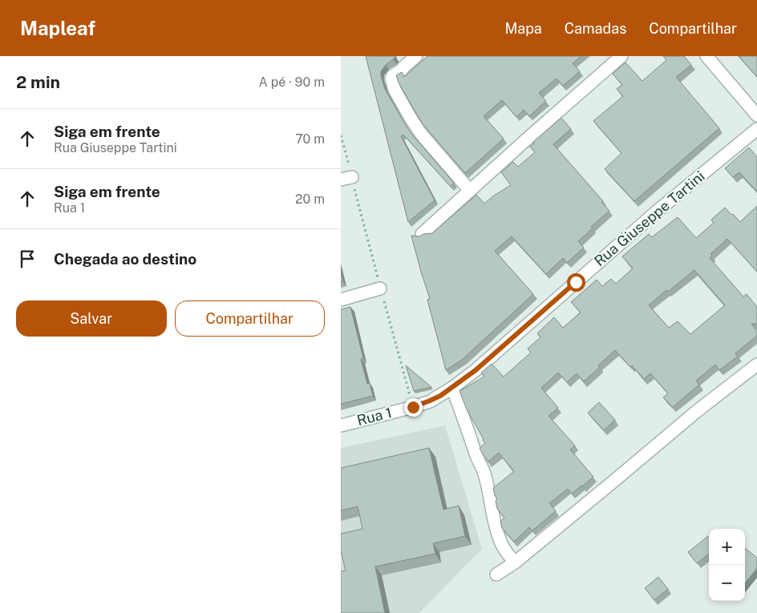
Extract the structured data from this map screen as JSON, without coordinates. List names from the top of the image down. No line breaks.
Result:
{"streets":{"street":["Rua Giuseppe Tartini","Rua 1"]},"crossings":[["Rua Giuseppe Tartini","Rua 1"]],"page":{"header":"Mapleaf","nav":["Mapa","Camadas","Compartilhar"],"heading":["2 min","A pé · 90 m"],"list":[["Siga em frente","Rua Giuseppe Tartini","70 m"],["Siga em frente","Rua 1","20 m"],"Chegada ao destino"],"buttons":["Salvar","Compartilhar"],"map_buttons":["+","−"]}}
